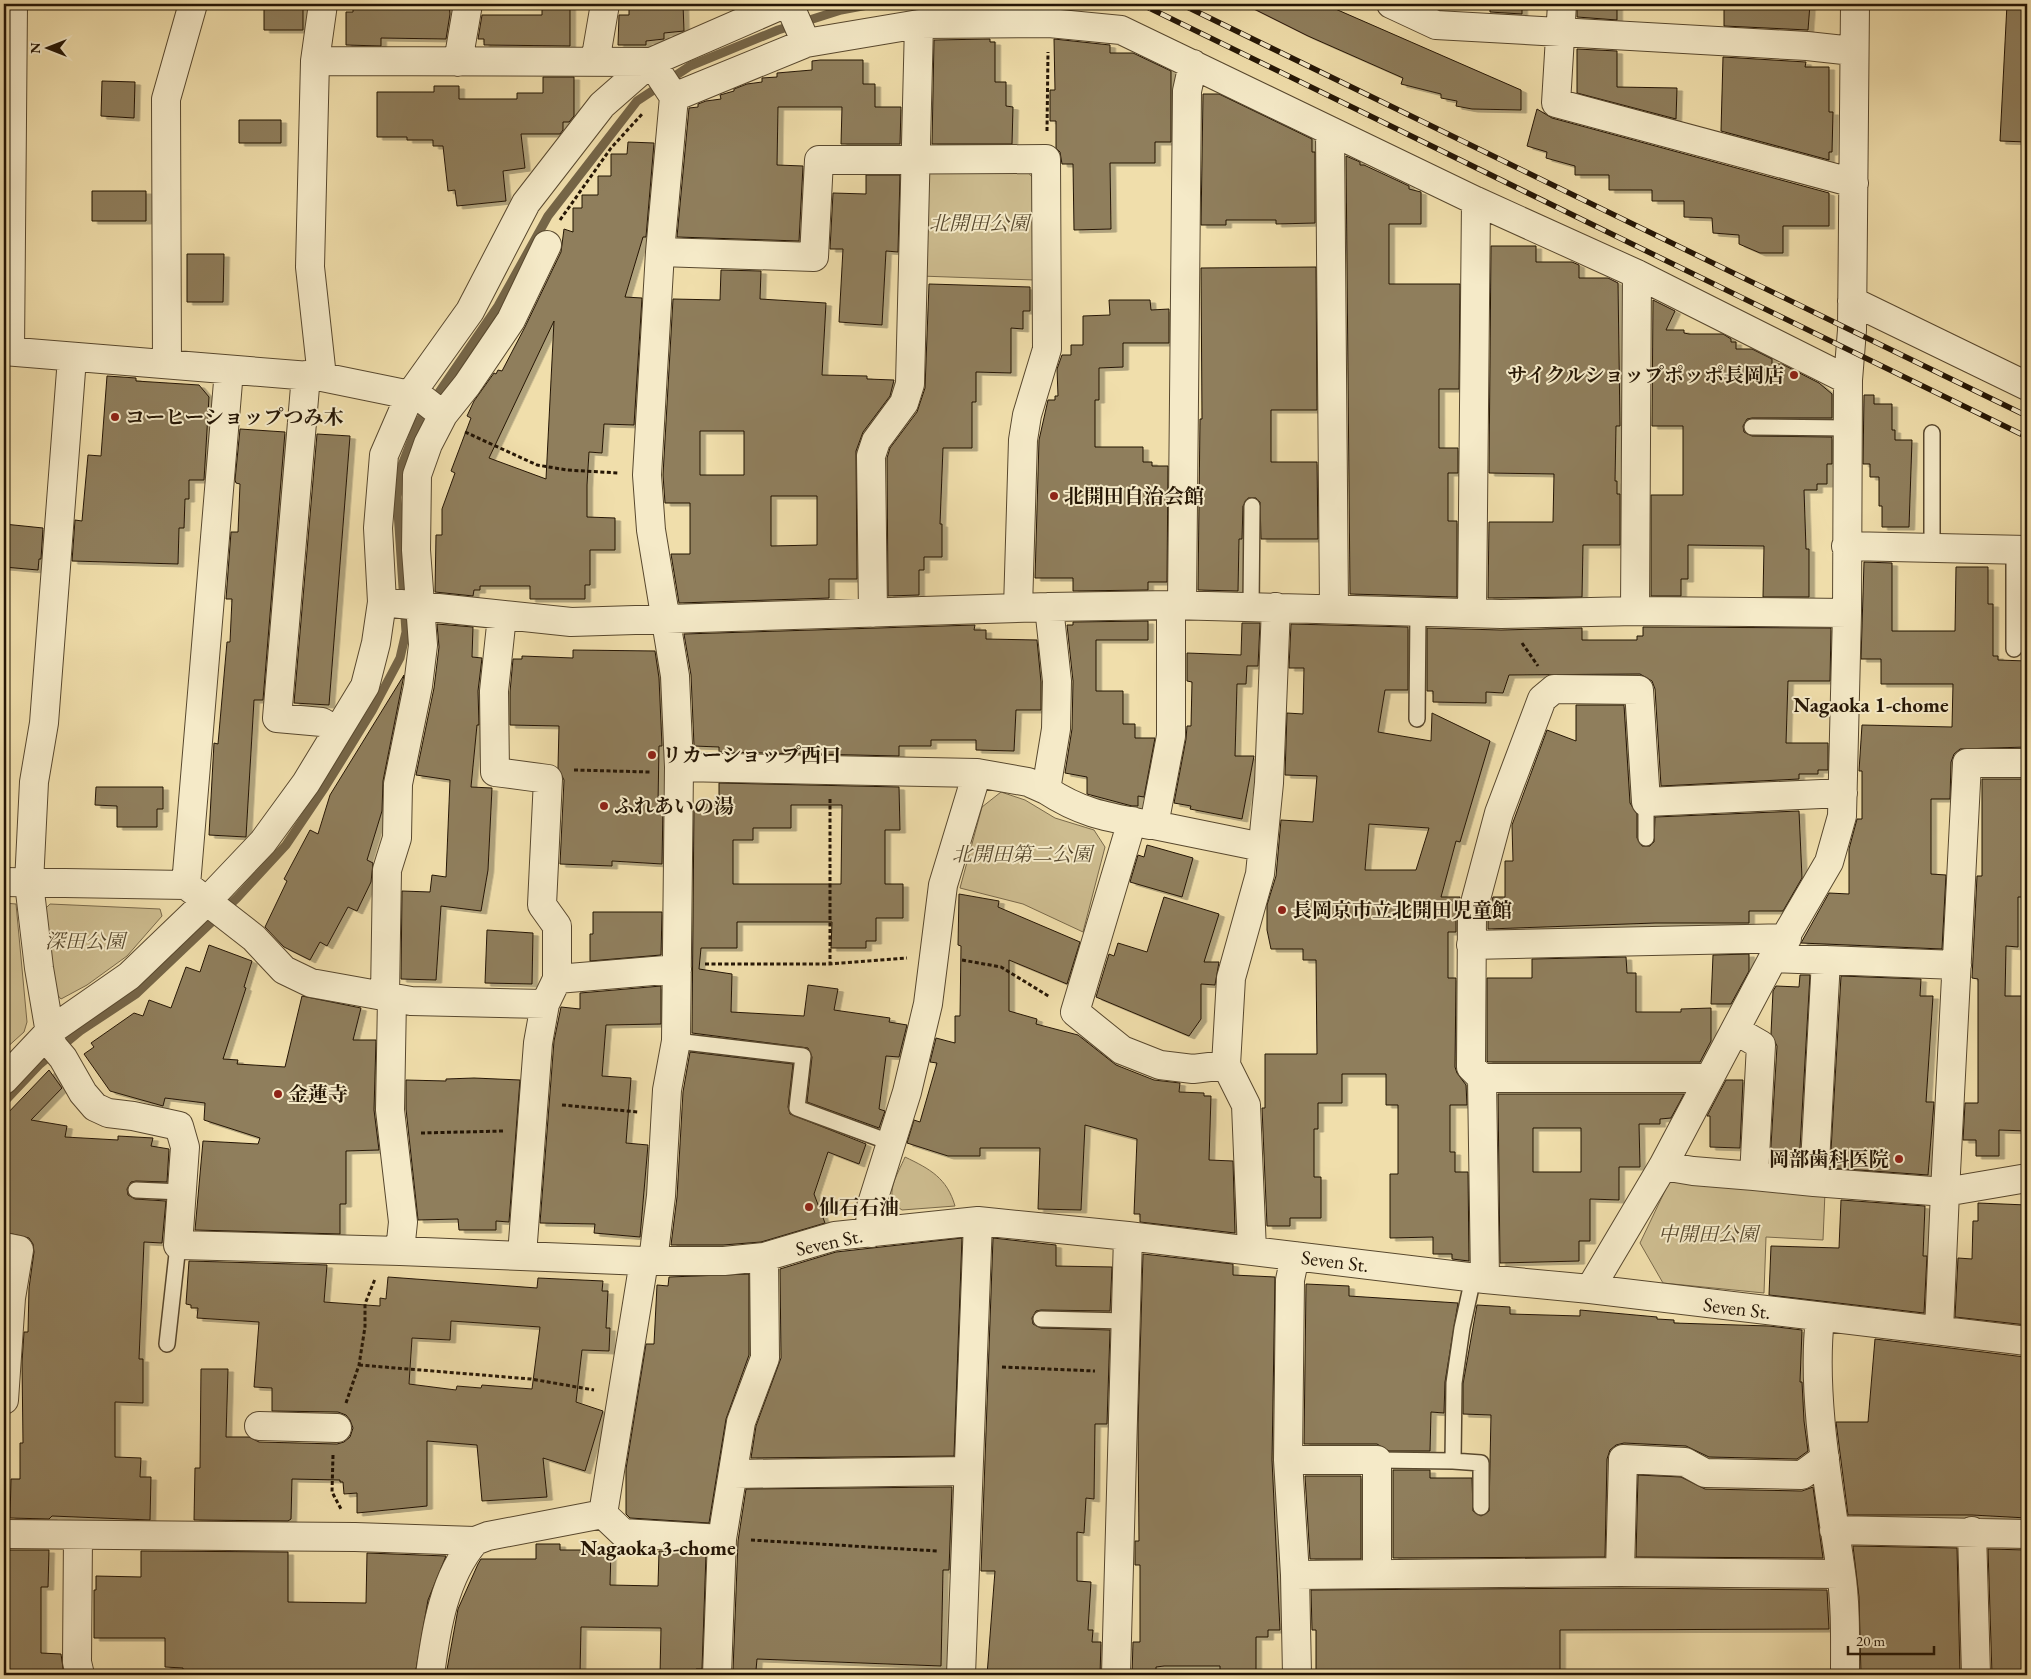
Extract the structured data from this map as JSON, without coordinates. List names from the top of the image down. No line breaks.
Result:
{"streets":{"street":["Seven St."]},"districts":["Nagaoka 1-chome","Nagaoka 3-chome"],"parks":["北開田公園","北開田第二公園","深田公園","中開田公園"],"places":["サイクルショップポッポ長岡店","コーヒーショップつみ木","北開田自治会館","リカーショップ西口","ふれあいの湯","長岡京市立北開田児童館","金蓮寺","岡部歯科医院","仙石石油"],"scale_bar":"20 m","north":"left"}
